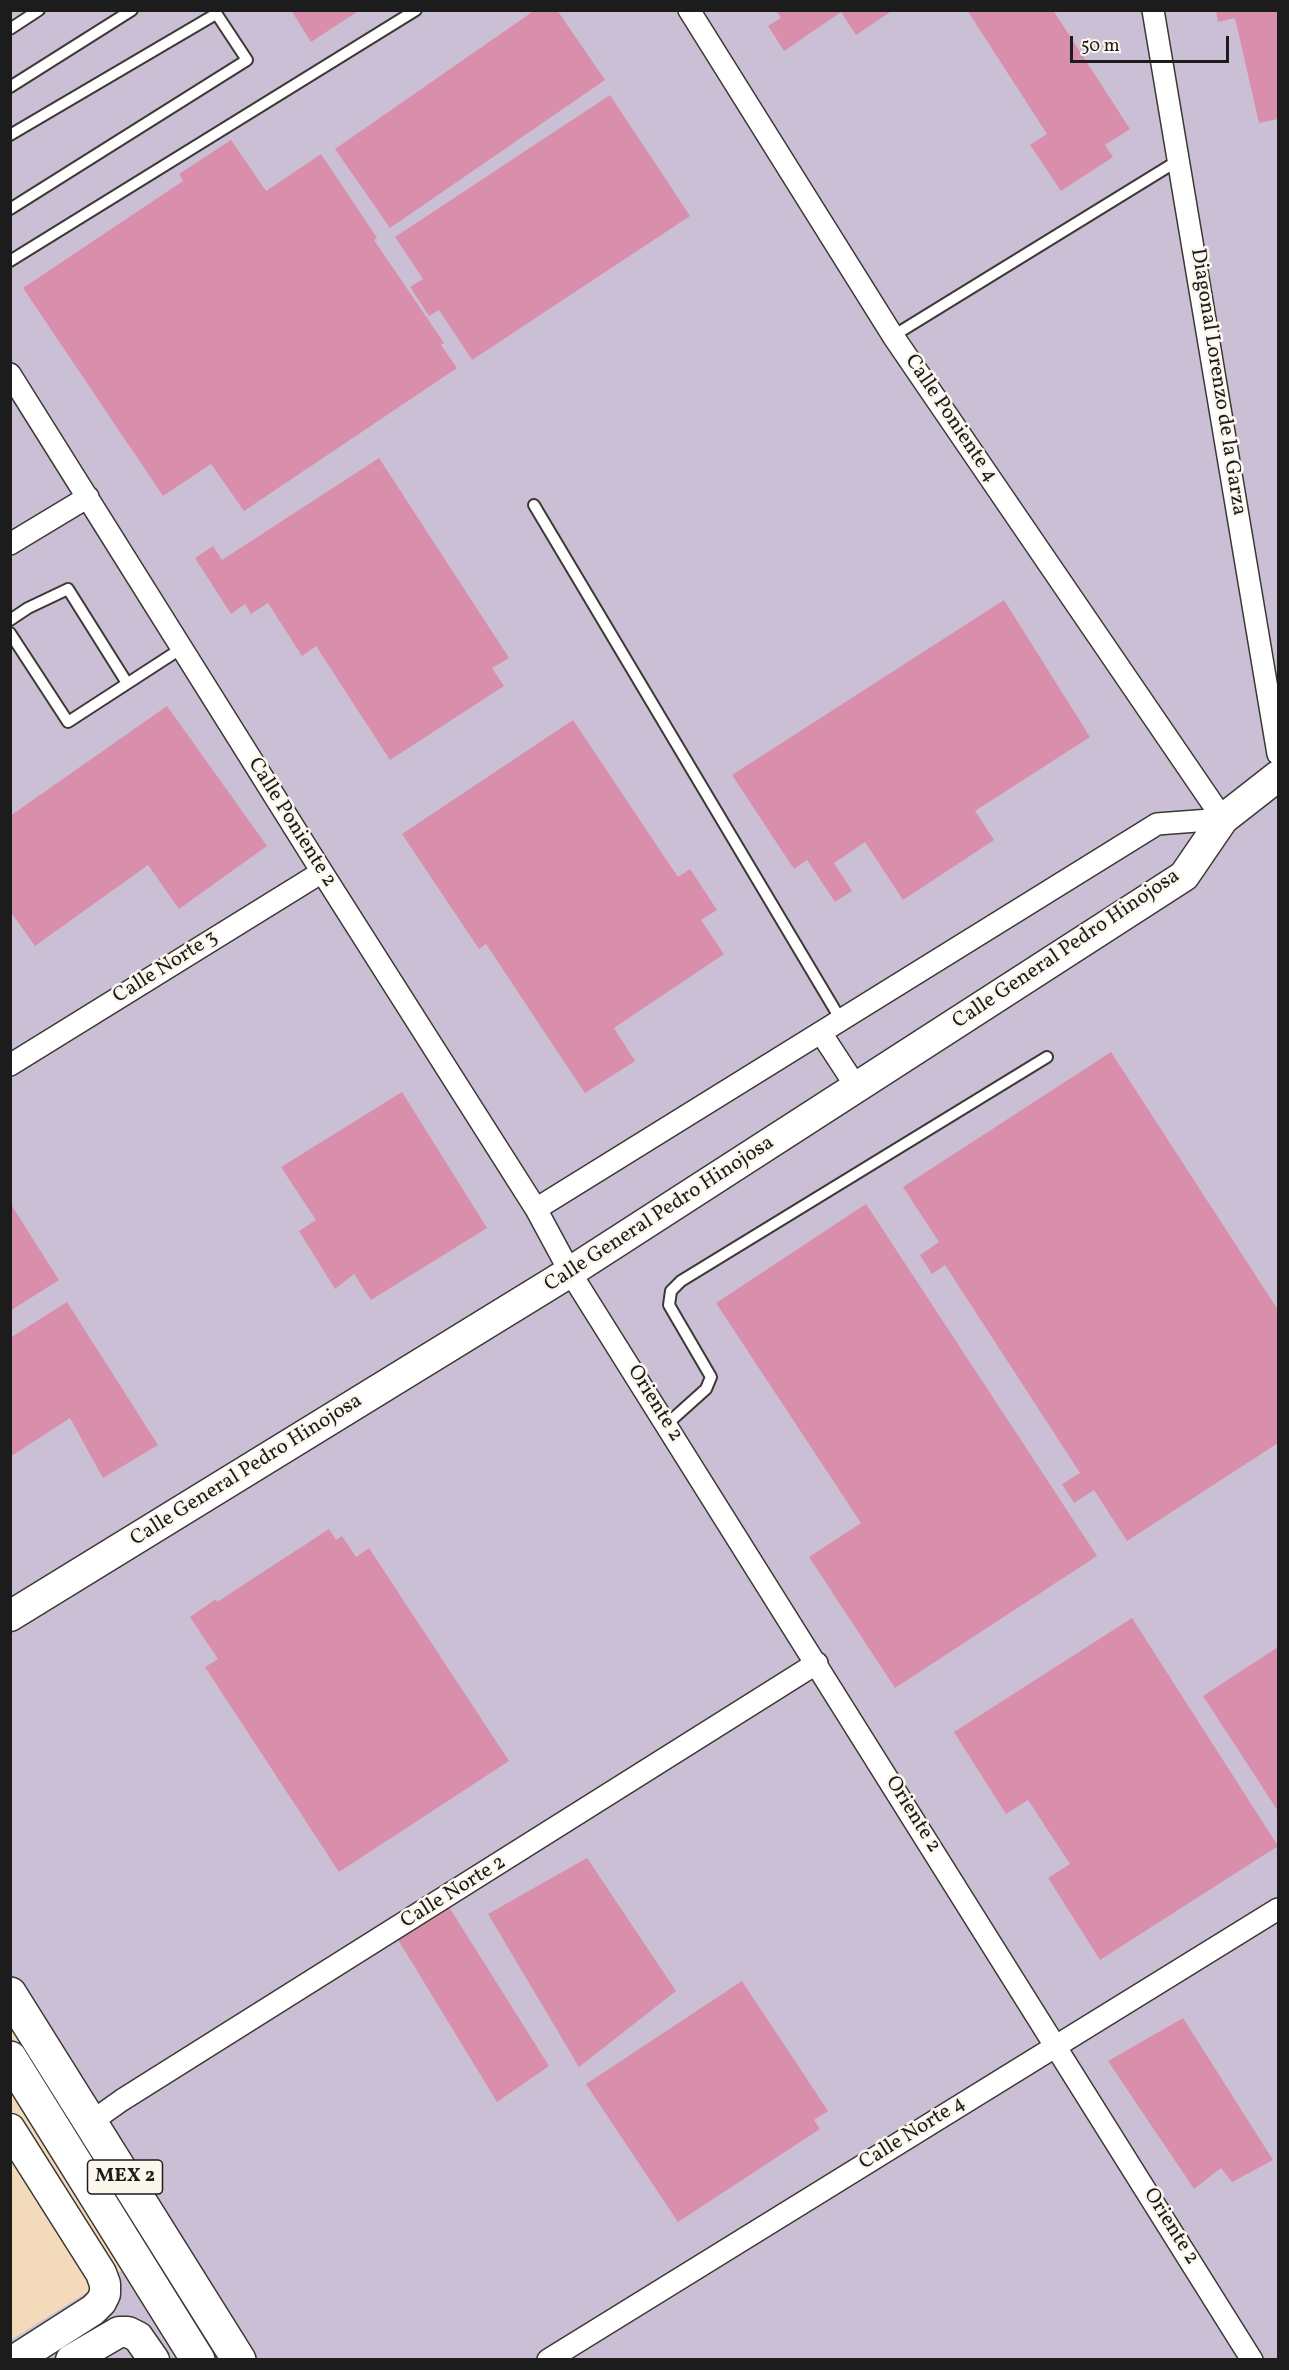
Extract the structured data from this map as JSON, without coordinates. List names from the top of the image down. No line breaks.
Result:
{"streets":{"main road":["MEX 2"],"street":["Diagonal Lorenzo de la Garza","Calle Poniente 4","Calle Poniente 2","Calle General Pedro Hinojosa","Calle Norte 3","Oriente 2","Calle Norte 2","Calle Norte 4"]},"crossings":[["Calle Poniente 4","Calle General Pedro Hinojosa"],["Calle Poniente 2","Calle General Pedro Hinojosa"],["Calle Poniente 2","Calle Norte 3"],["Calle Poniente 2","Oriente 2"],["Calle General Pedro Hinojosa","Oriente 2"],["Oriente 2","Calle Norte 2"],["Oriente 2","Calle Norte 4"],["Calle Norte 2","MEX 2"]],"scale_bar":"50 m"}
